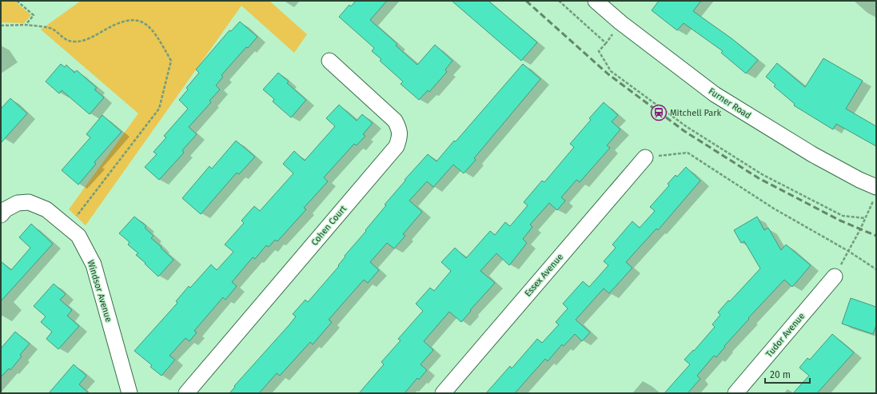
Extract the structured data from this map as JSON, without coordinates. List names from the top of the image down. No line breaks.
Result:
{"streets":{"street":["Furner Road","Cohen Court","Essex Avenue","Windsor Avenue","Tudor Avenue"]},"places":{"station":["Mitchell Park"]},"scale_bar":"20 m"}
